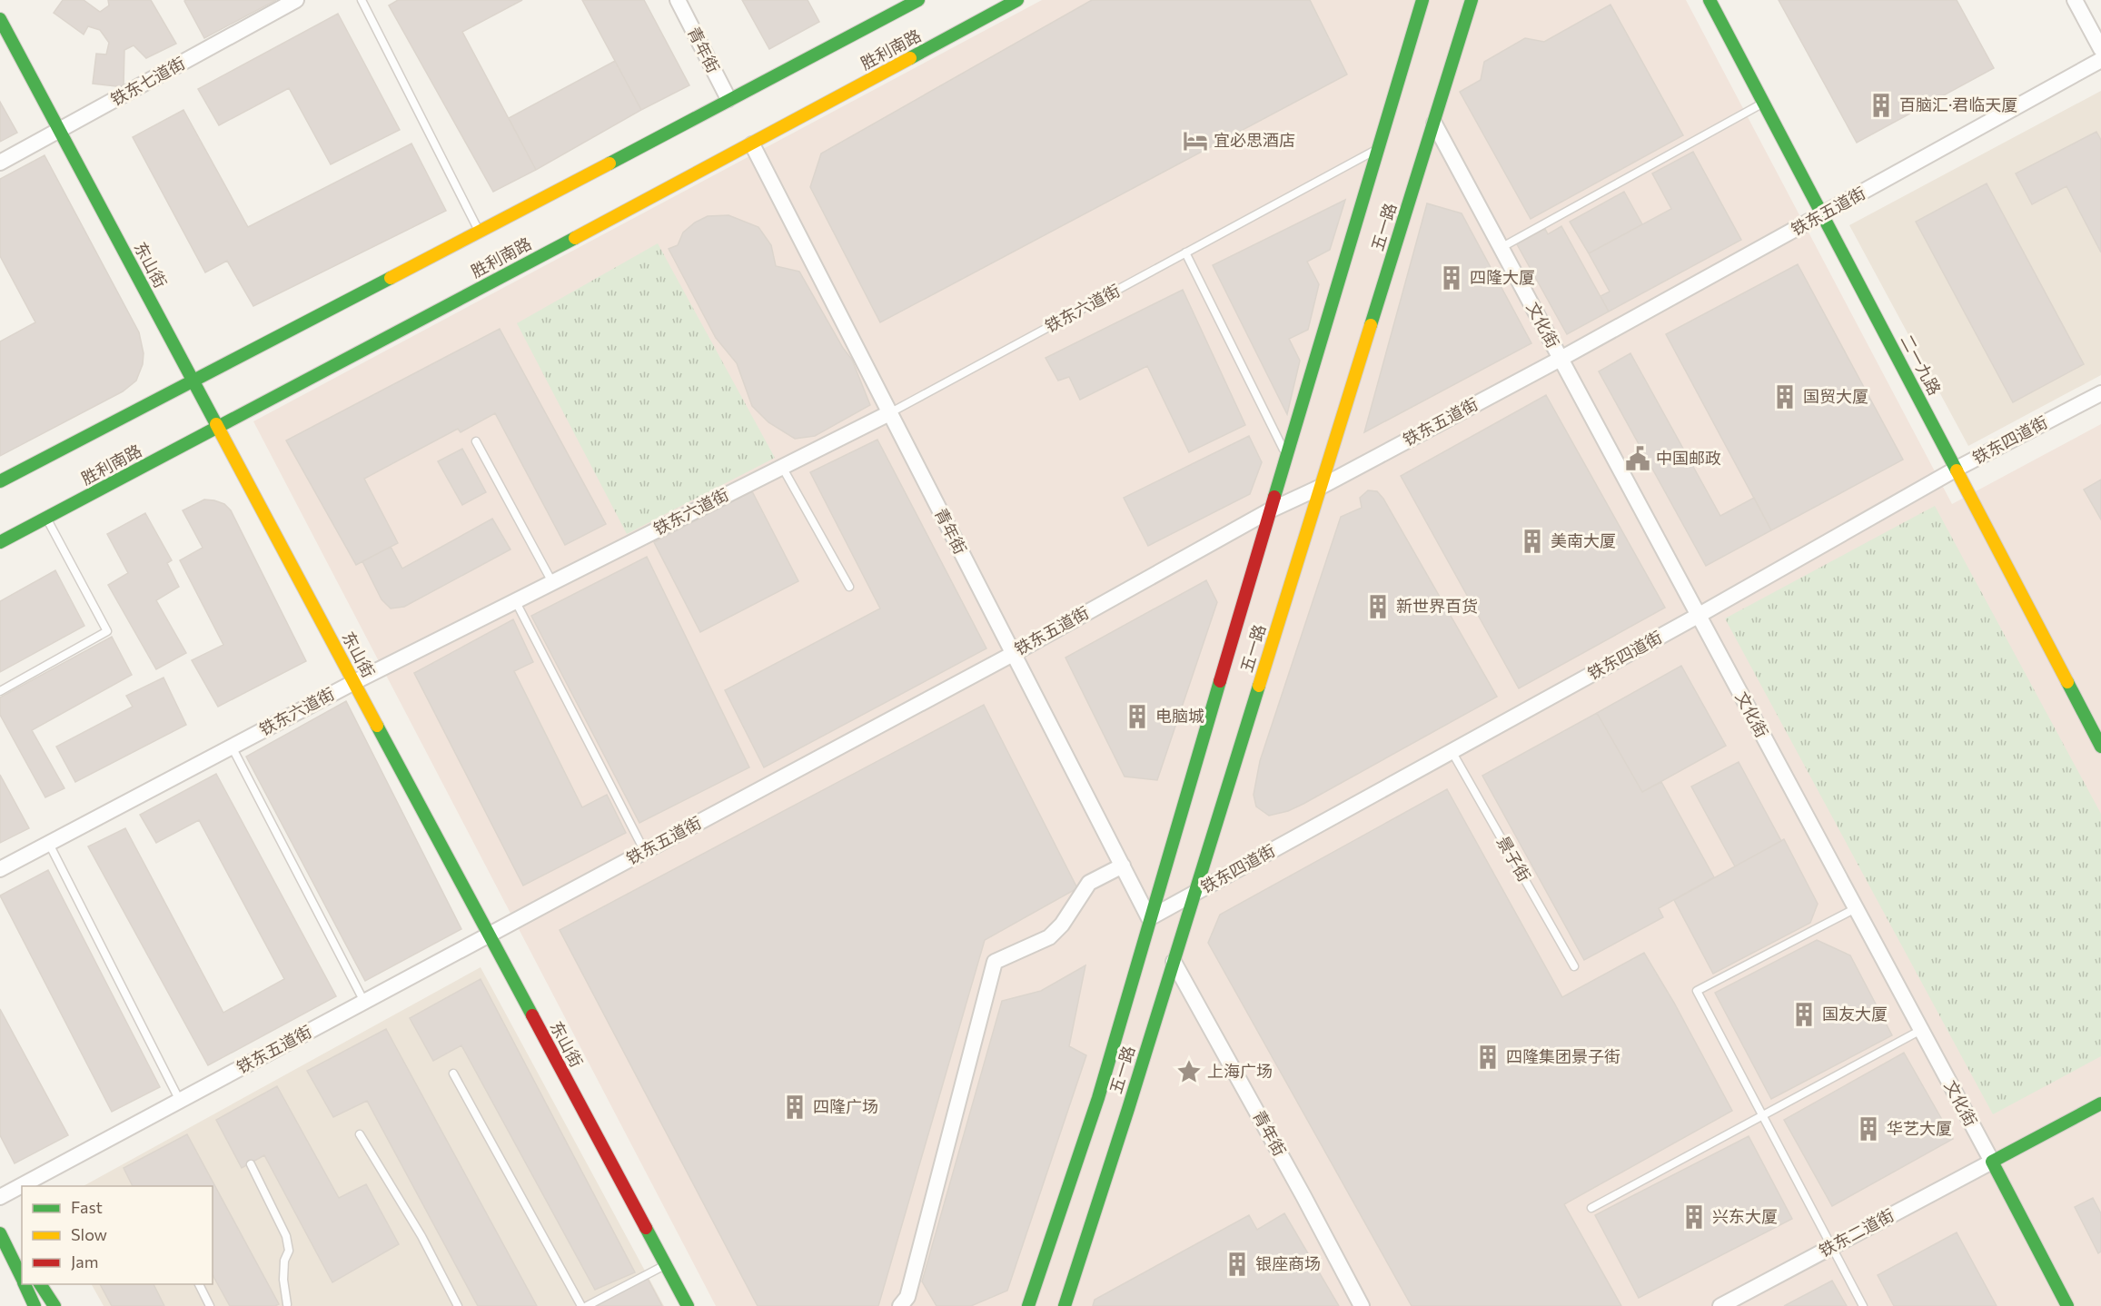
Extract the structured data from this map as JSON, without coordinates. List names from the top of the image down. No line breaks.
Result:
{"streets":{"main road":["胜利南路","五一路","东山街","文化街","二一九路"],"street":["青年街","铁东七道街","铁东五道街","铁东六道街","铁东四道街","铁东二道街"],"lane":["景子街"]},"crossings":[["青年街","胜利南路"],["青年街","铁东五道街"],["青年街","五一路"],["青年街","铁东六道街"],["青年街","铁东四道街"],["胜利南路","东山街"],["铁东七道街","东山街"],["铁东五道街","五一路"],["铁东五道街","东山街"],["铁东五道街","文化街"],["铁东五道街","二一九路"],["五一路","铁东六道街"],["五一路","文化街"],["五一路","铁东四道街"],["东山街","铁东六道街"],["文化街","铁东四道街"],["文化街","铁东二道街"],["二一九路","铁东四道街"],["铁东四道街","景子街"]],"places":{"building":["百脑汇·君临天厦","四隆大厦","国贸大厦","美南大厦","新世界百货","电脑城","国友大厦","四隆集团景子街","四隆广场","华艺大厦","兴东大厦","银座商场"],"hotel":["宜必思酒店"],"public building":["中国邮政"],"place":["上海广场"]},"legend":["Fast","Slow","Jam"]}
